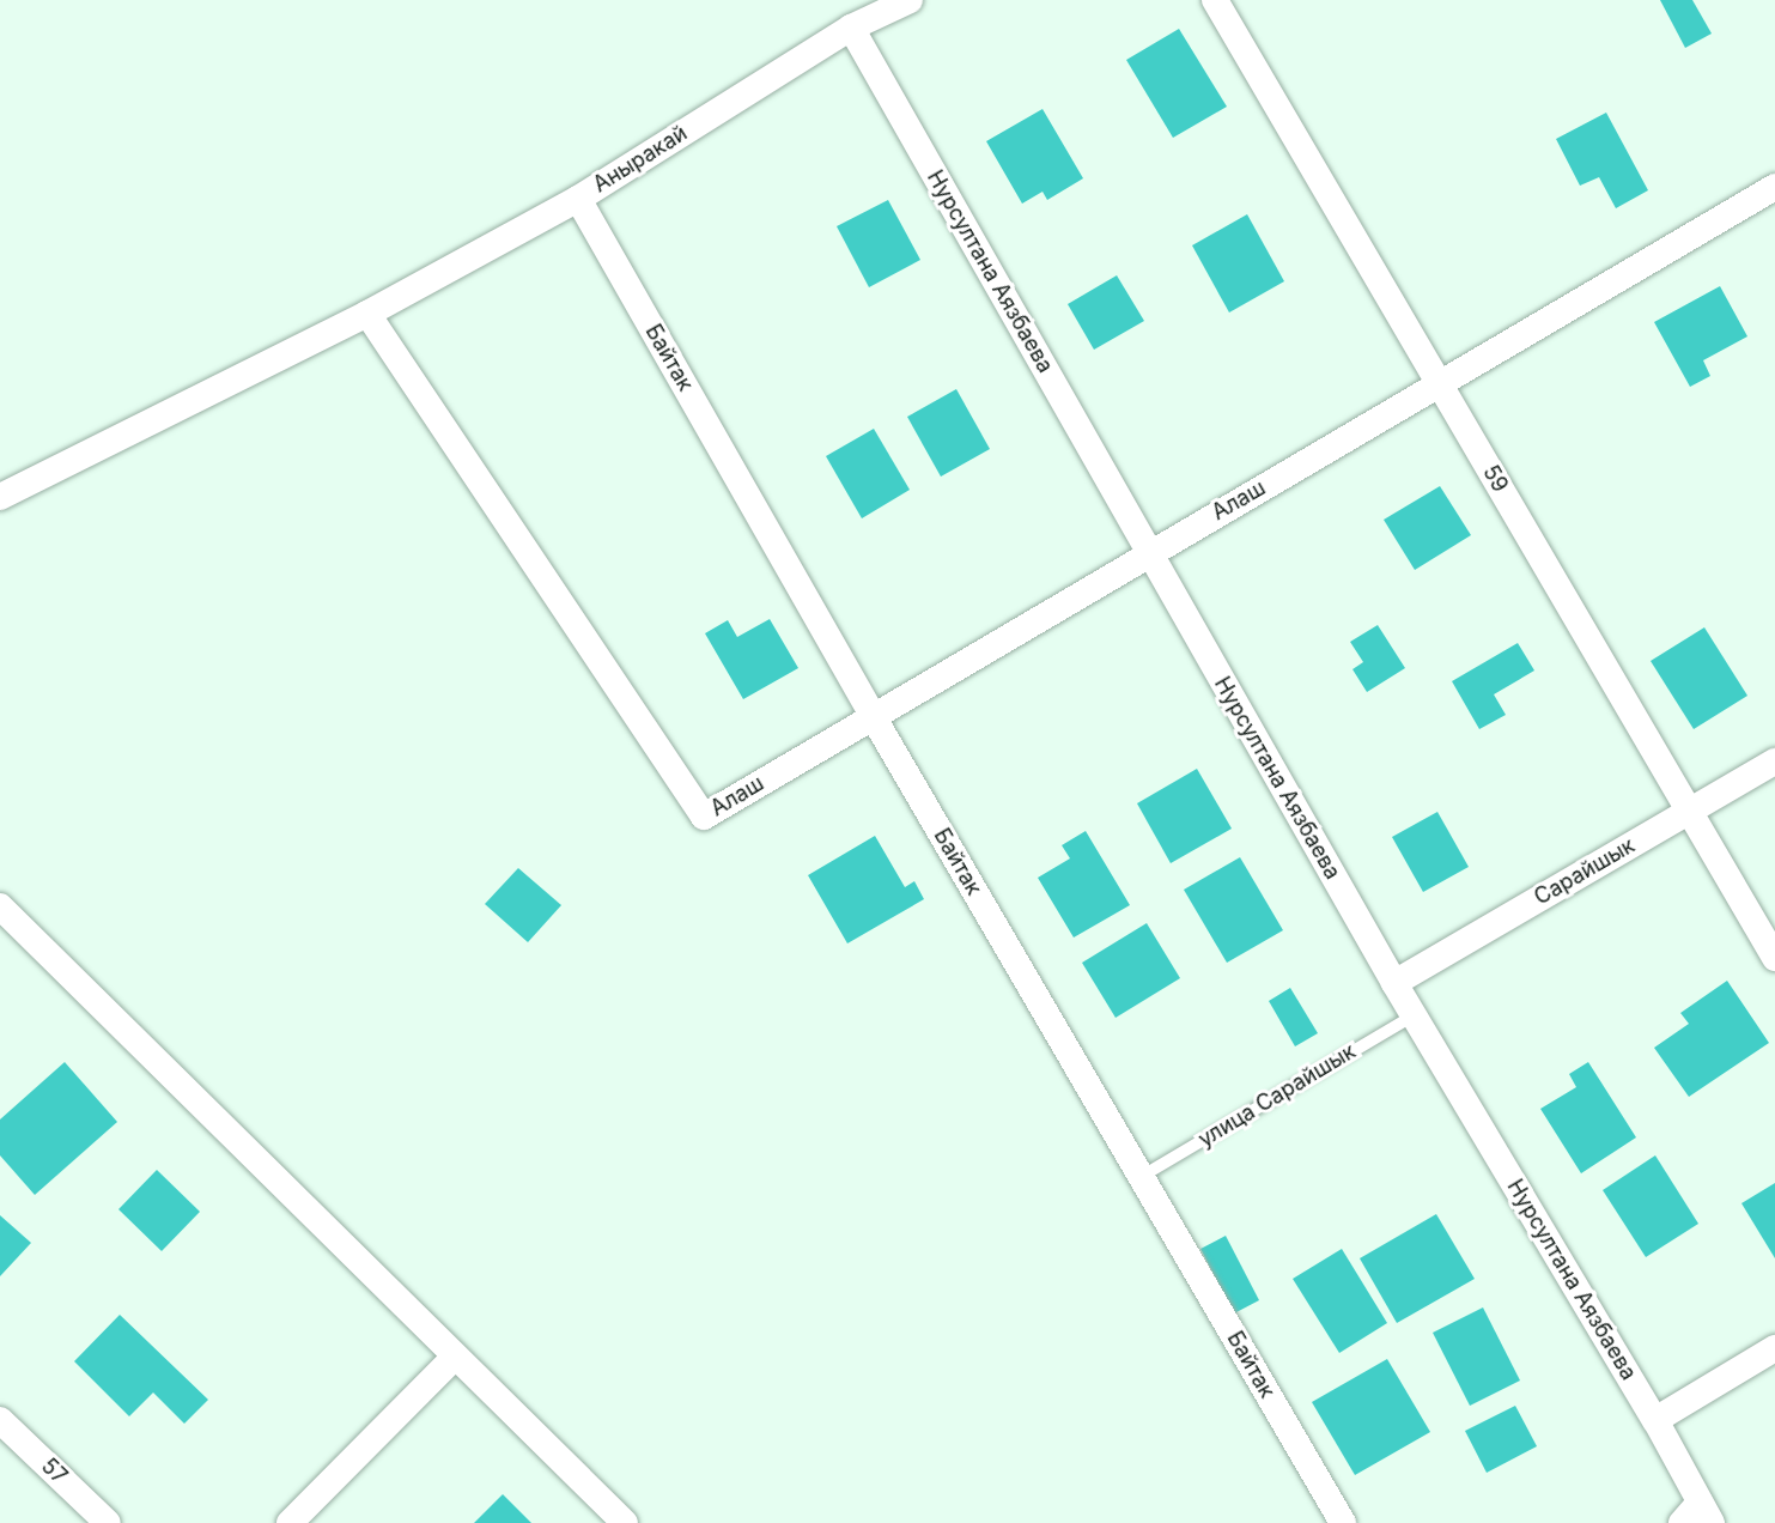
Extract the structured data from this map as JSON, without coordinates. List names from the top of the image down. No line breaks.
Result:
{"streets":{"street":["Аныракай","Нурсултана Аязбаева","Байтак","59","Алаш","Сарайшык","57"],"lane":["улица Сарайшык"]},"crossings":[["Аныракай","Нурсултана Аязбаева"],["Аныракай","Байтак"],["Аныракай","Алаш"],["Нурсултана Аязбаева","Алаш"],["Нурсултана Аязбаева","Сарайшык"],["Нурсултана Аязбаева","улица Сарайшык"],["Байтак","Алаш"],["Байтак","улица Сарайшык"],["59","Алаш"],["59","Сарайшык"]]}
